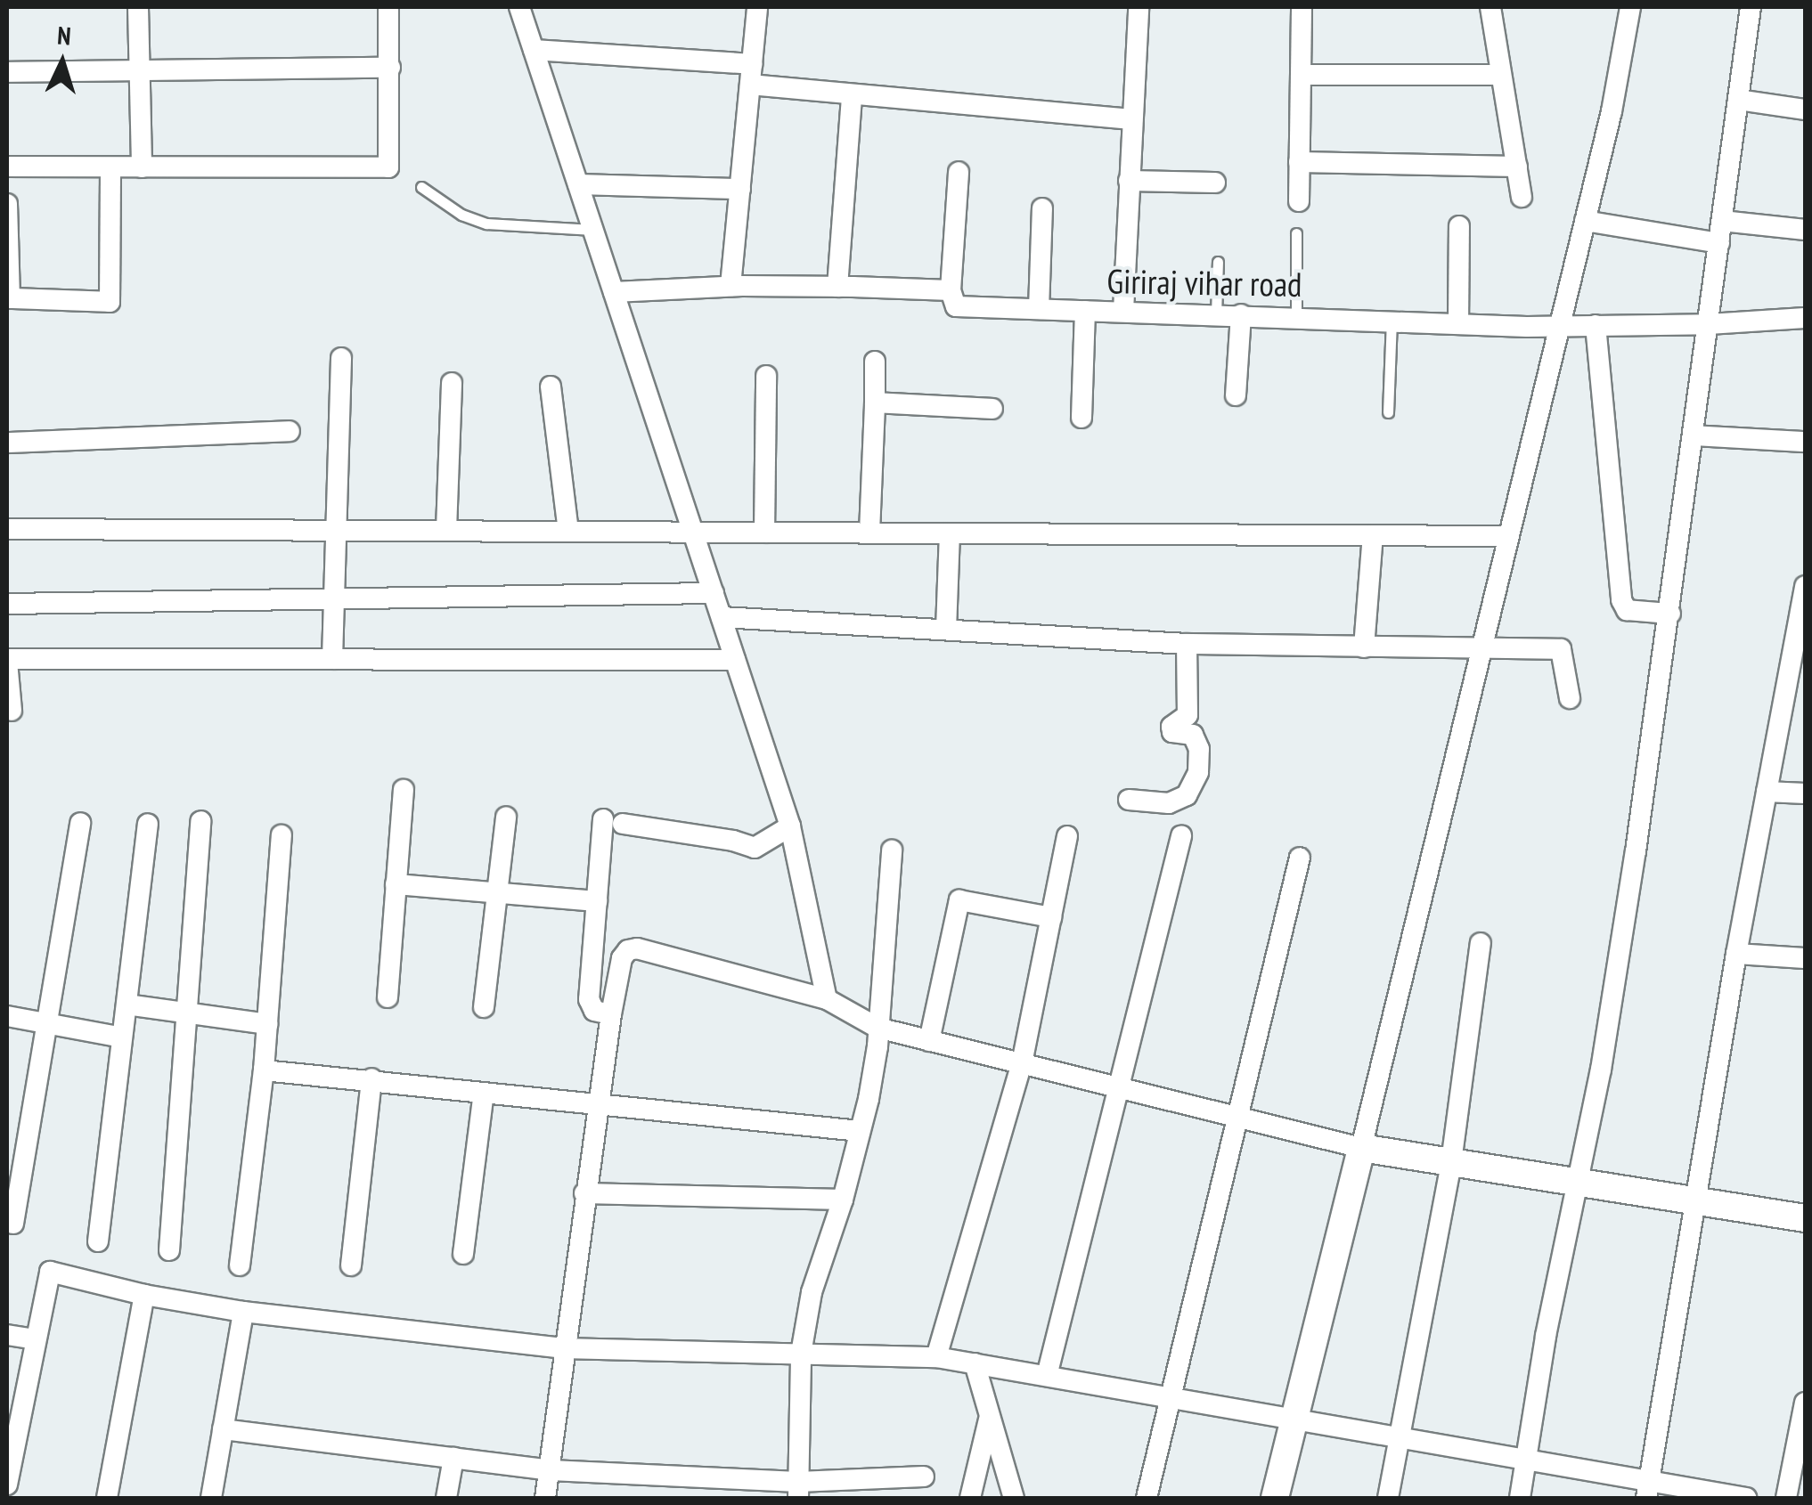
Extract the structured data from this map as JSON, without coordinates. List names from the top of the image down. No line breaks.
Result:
{"streets":{"street":["Giriraj vihar road"]},"north":"top"}
